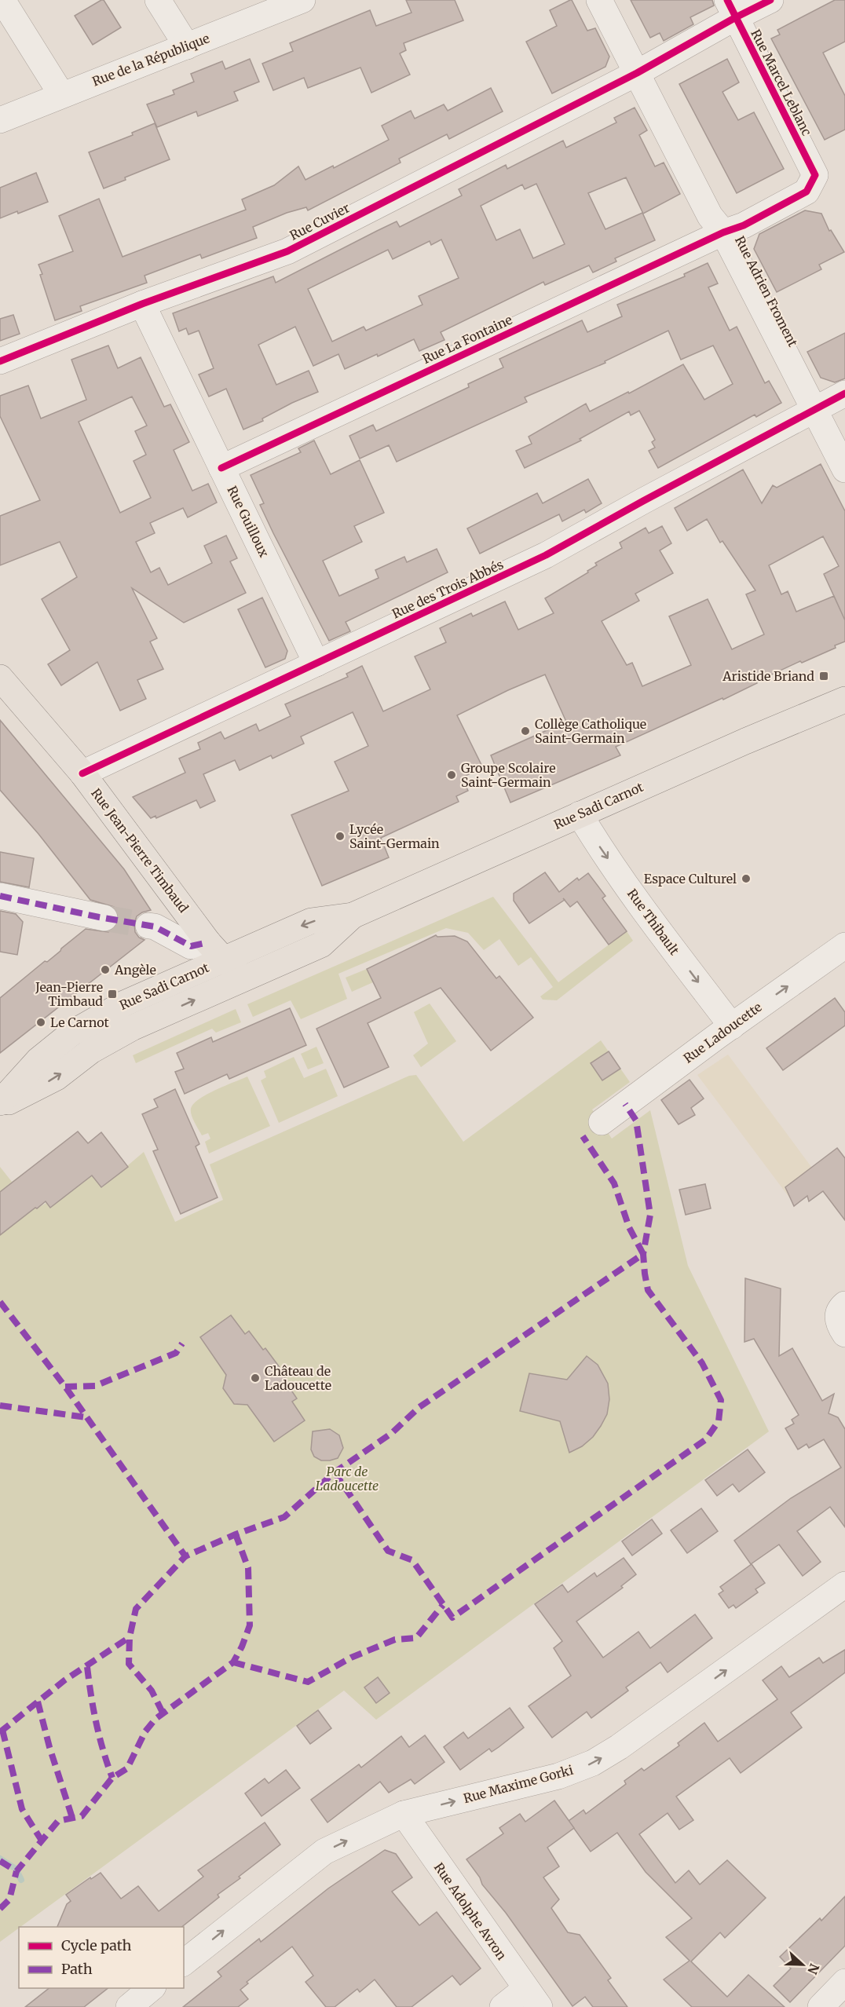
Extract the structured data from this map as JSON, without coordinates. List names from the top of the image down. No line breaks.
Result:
{"streets":{"main road":["Rue Sadi Carnot","Rue Jean-Pierre Timbaud"],"street":["Rue de la République","Rue Marcel Leblanc","Rue Cuvier","Rue Adrien Froment","Rue La Fontaine","Rue Guilloux","Rue des Trois Abbés","Rue Thibault","Rue Ladoucette","Rue Maxime Gorki","Rue Adolphe Avron"]},"crossings":[["Rue Marcel Leblanc","Rue Cuvier"],["Rue Marcel Leblanc","Rue La Fontaine"],["Rue Cuvier","Rue Adrien Froment"],["Rue Cuvier","Rue Guilloux"],["Rue Adrien Froment","Rue La Fontaine"],["Rue Adrien Froment","Rue des Trois Abbés"],["Rue La Fontaine","Rue Guilloux"],["Rue Guilloux","Rue des Trois Abbés"],["Rue des Trois Abbés","Rue Jean-Pierre Timbaud"],["Rue Sadi Carnot","Rue Jean-Pierre Timbaud"],["Rue Sadi Carnot","Rue Thibault"],["Rue Thibault","Rue Ladoucette"],["Rue Maxime Gorki","Rue Adolphe Avron"]],"one_way":["Rue Thibault","Rue Ladoucette","Rue Maxime Gorki"],"parks":["Parc de Ladoucette"],"places":{"transit":["Aristide Briand","Jean-Pierre Timbaud"],"other":["Collège Catholique Saint-Germain","Groupe Scolaire Saint-Germain","Lycée Saint-Germain","Espace Culturel","Angèle","Le Carnot","Château de Ladoucette"]},"legend":["Cycle path","Path"],"north":"right"}
